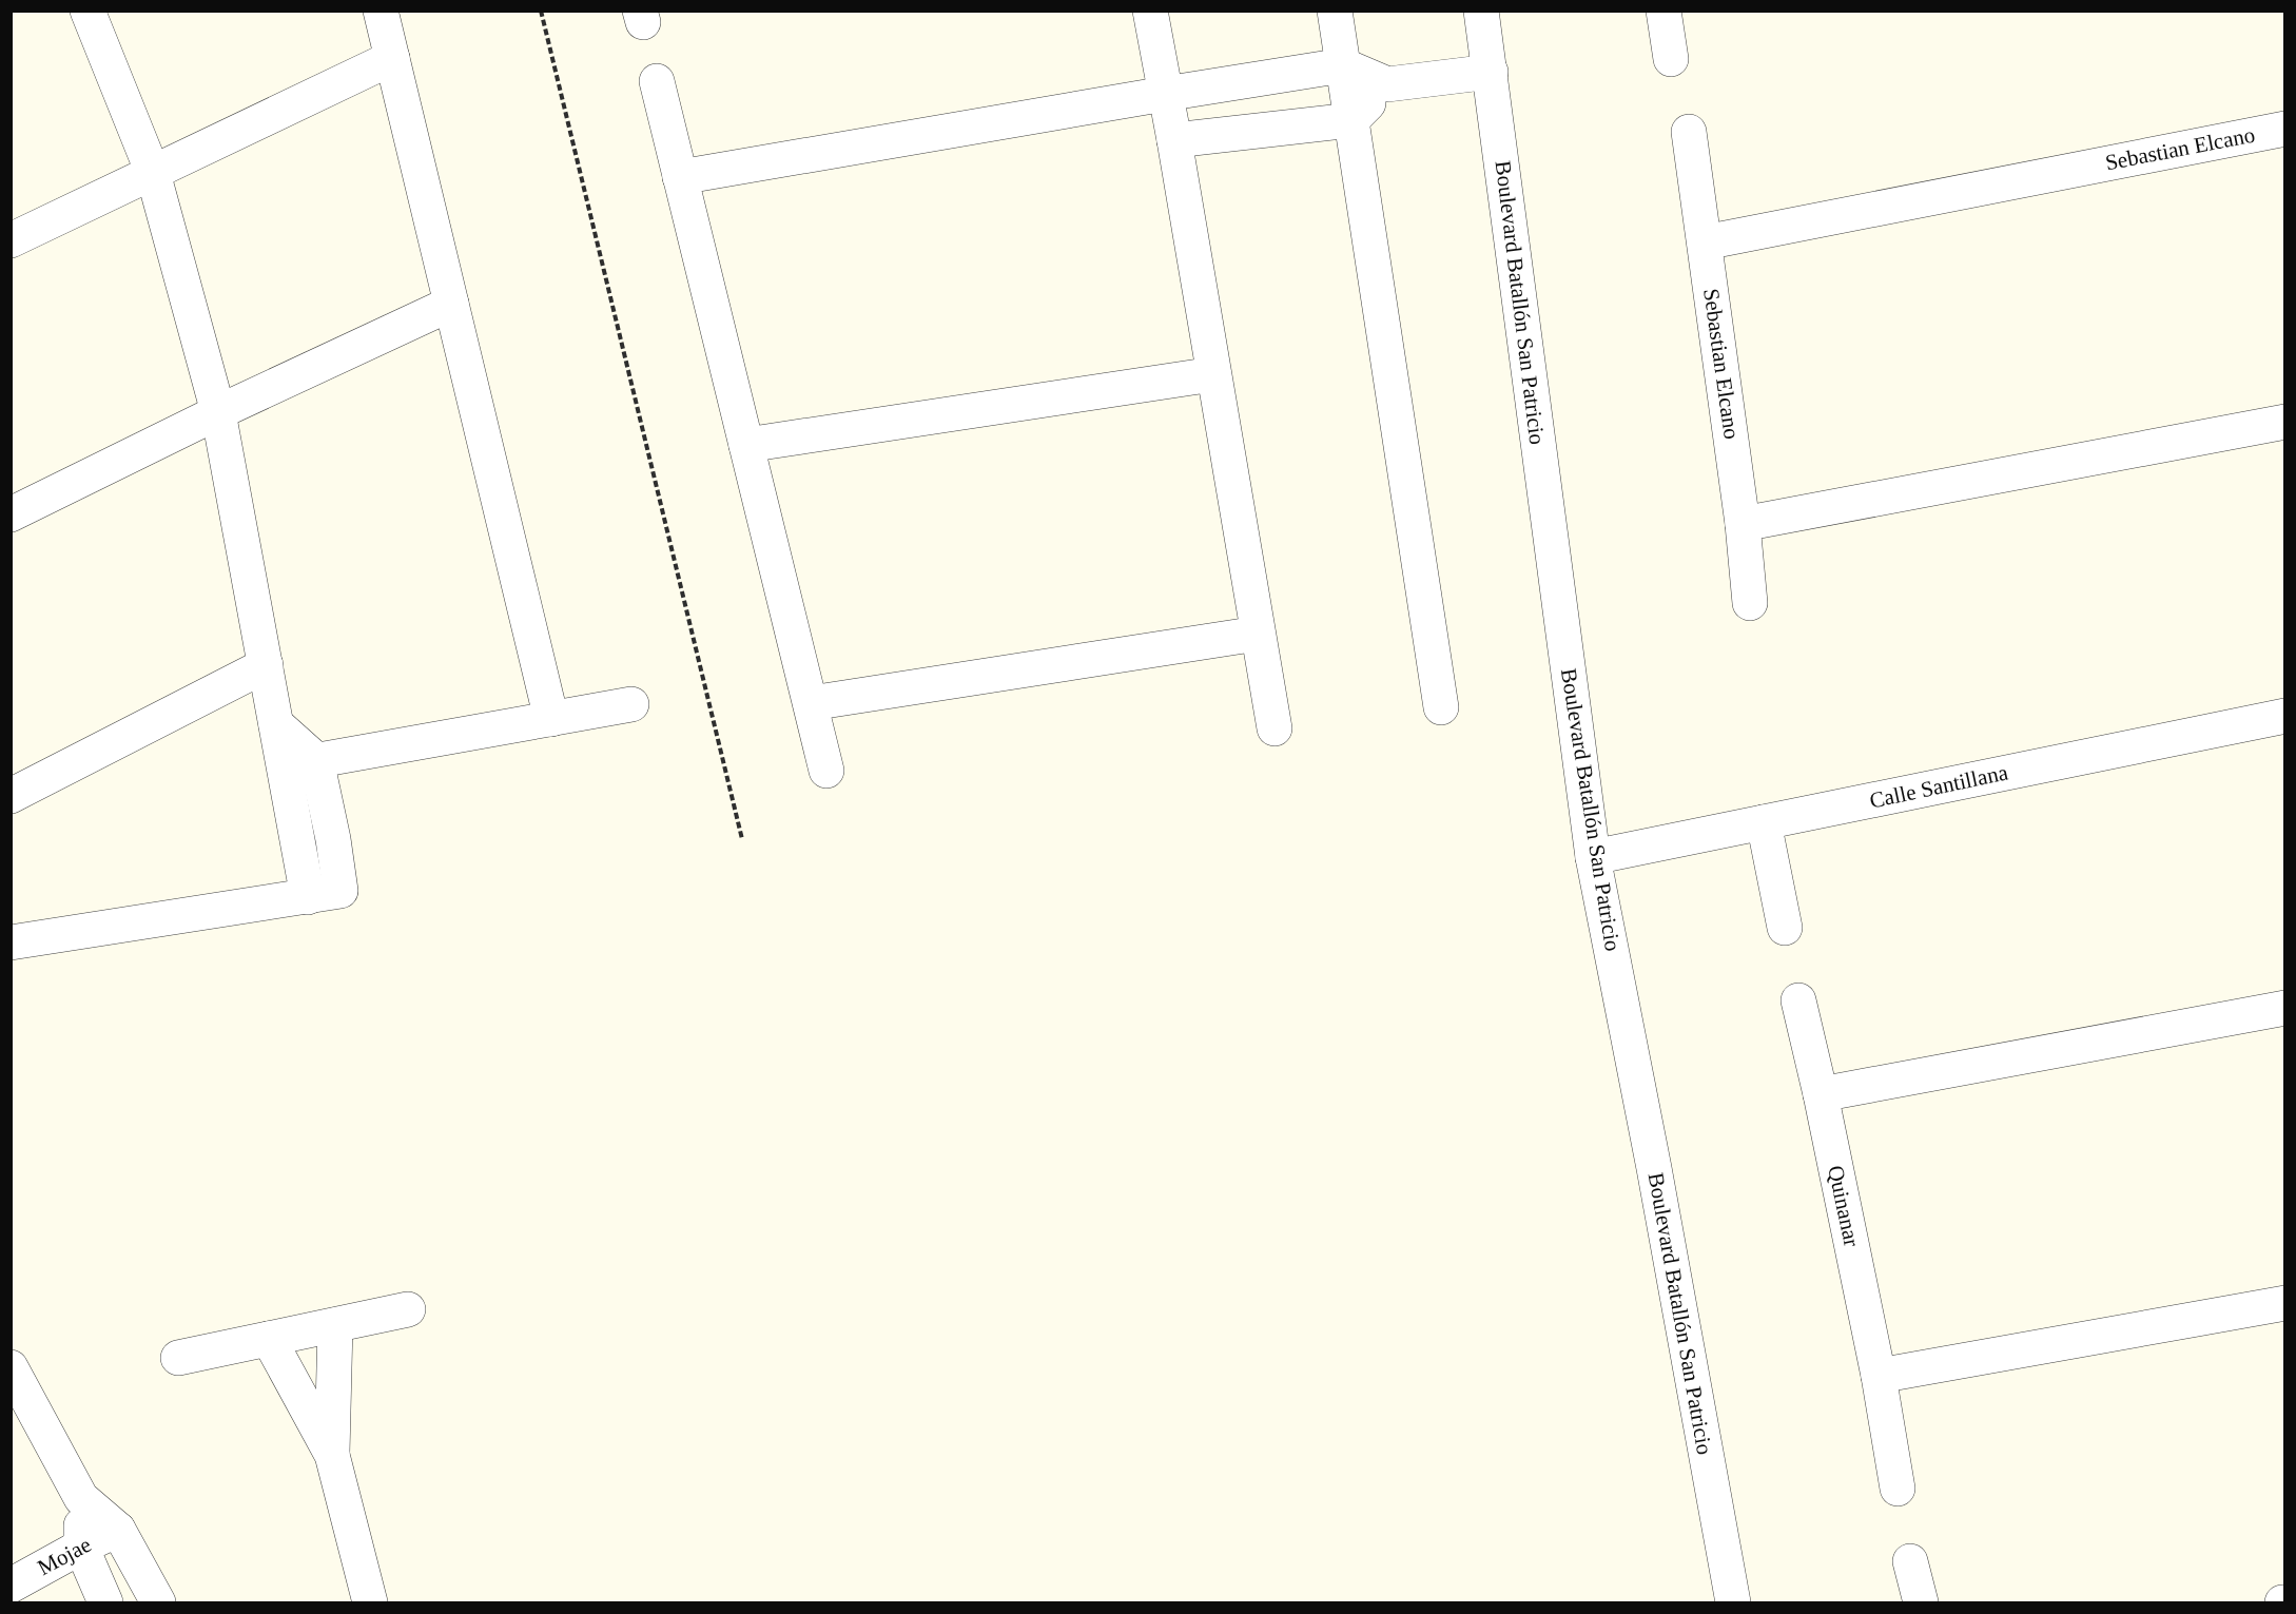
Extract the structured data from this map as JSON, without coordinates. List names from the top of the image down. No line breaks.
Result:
{"streets":{"street":["Sebastian Elcano","Boulevard Batallón San Patricio","Calle Santillana","Quinanar","Mojae"]},"crossings":[["Boulevard Batallón San Patricio","Calle Santillana"]]}
